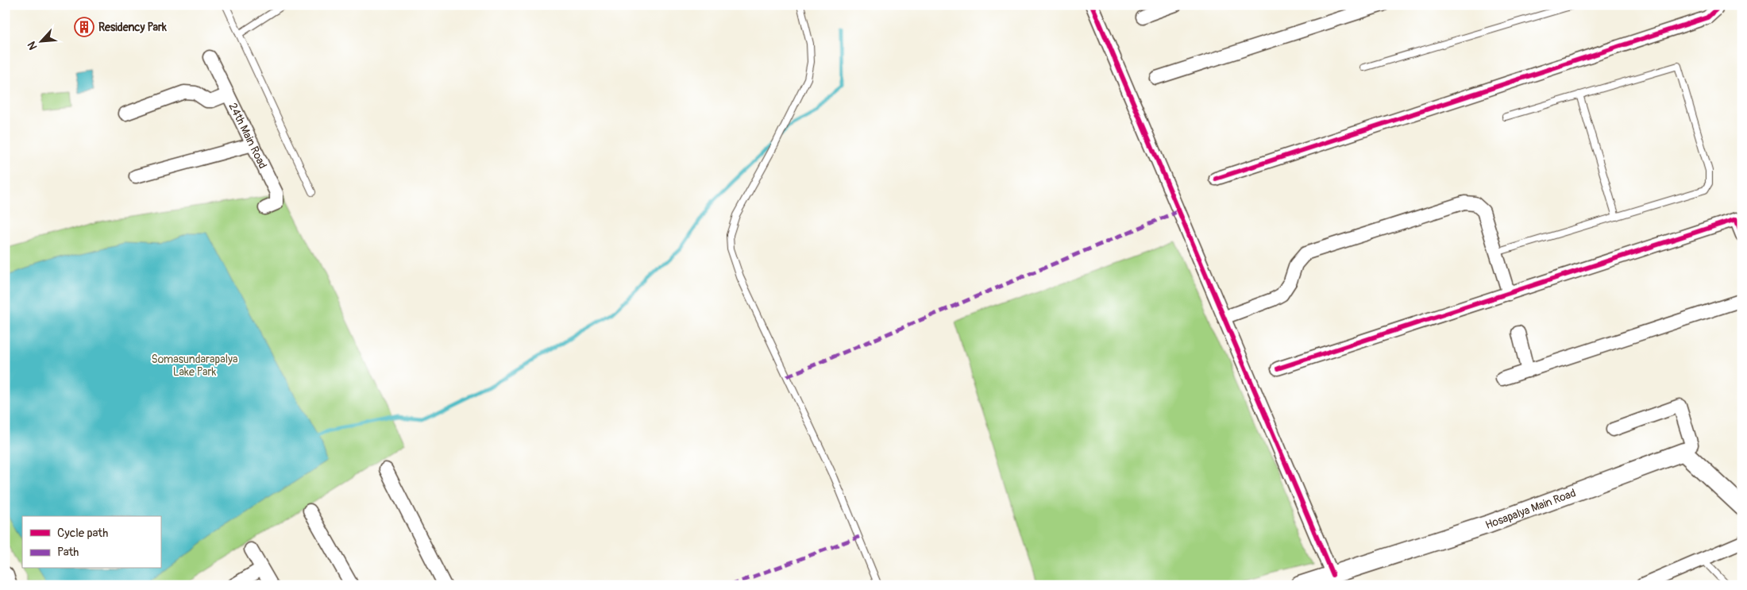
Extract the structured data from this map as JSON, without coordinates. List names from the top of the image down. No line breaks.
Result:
{"streets":{"street":["24th Main Road","Hosapalya Main Road"]},"parks":["Somasundarapalya Lake Park"],"places":{"building":["Residency Park"]},"legend":["Cycle path","Path"],"north":"bottom left"}
